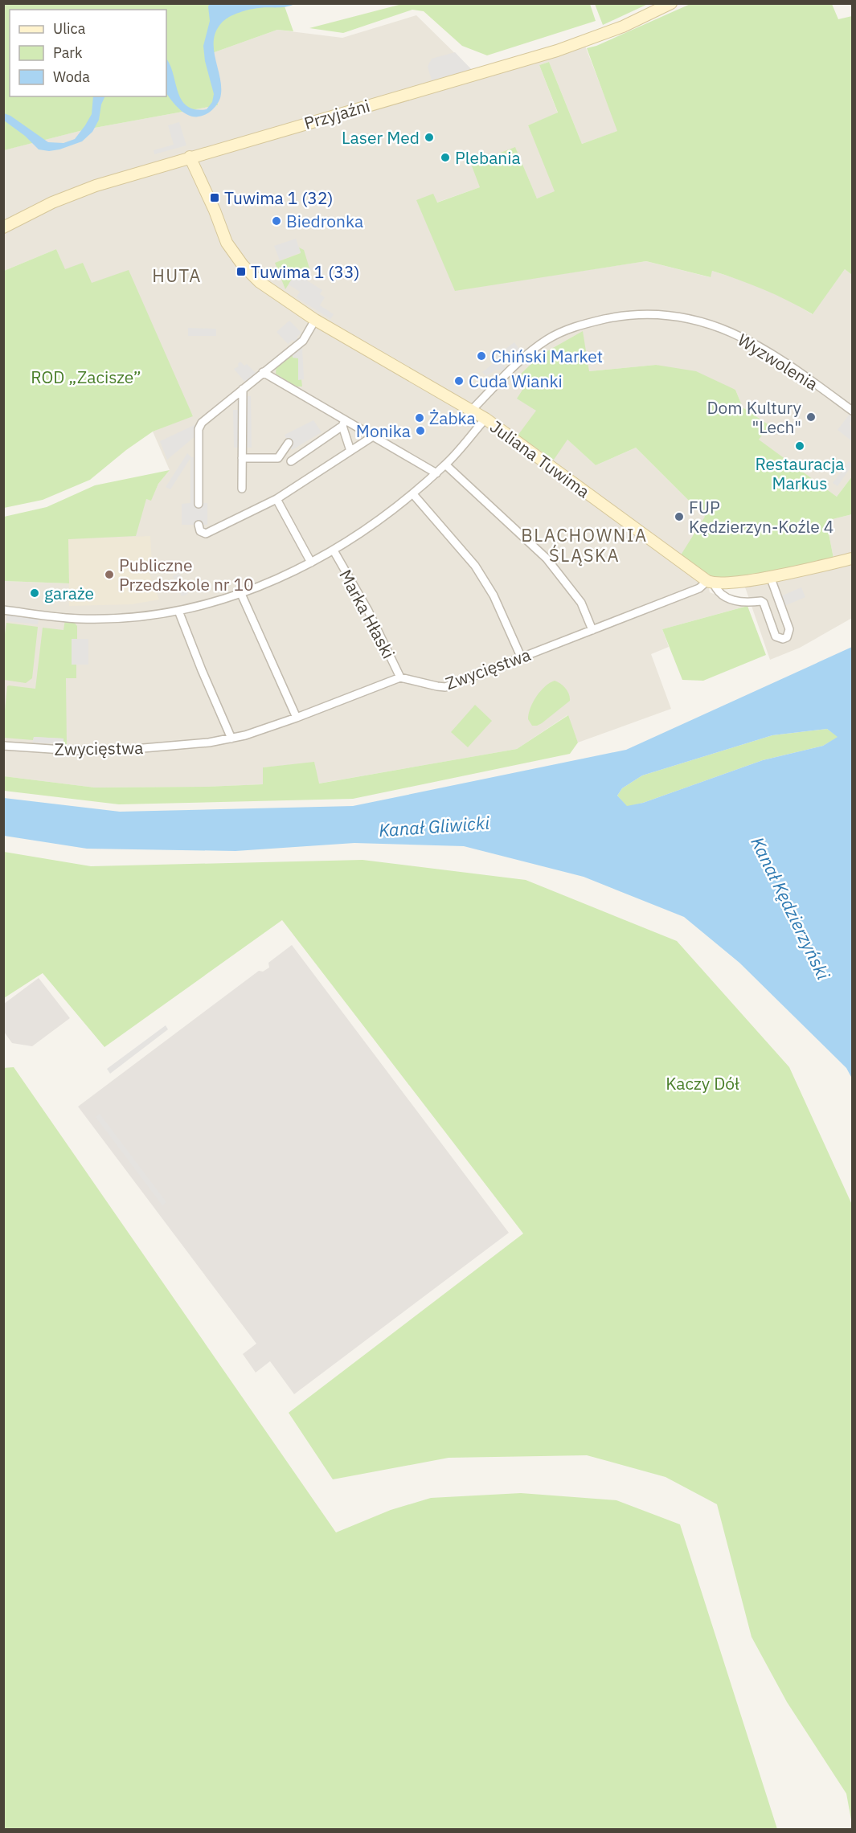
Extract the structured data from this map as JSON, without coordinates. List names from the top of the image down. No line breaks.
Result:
{"streets":{"street":["Przyjaźni","Wyzwolenia","Juliana Tuwima","Marka Hłaski","Zwycięstwa"]},"crossings":[["Przyjaźni","Juliana Tuwima"],["Wyzwolenia","Juliana Tuwima"],["Juliana Tuwima","Zwycięstwa"],["Marka Hłaski","Zwycięstwa"]],"districts":["HUTA","BLACHOWNIA ŚLĄSKA"],"water":["Kanał Gliwicki","Kanał Kędzierzyński"],"parks":["ROD „Zacisze”","Kaczy Dół"],"places":{"other":["Laser Med","Plebania","Biedronka","Chiński Market","Cuda Wianki","Dom Kultury \"Lech\"","Żabka","Monika","Restauracja Markus","FUP Kędzierzyn-Koźle 4","Publiczne Przedszkole nr 10","garaże"],"transit":["Tuwima 1 (32)","Tuwima 1 (33)"]},"legend":["Ulica","Park","Woda"]}
